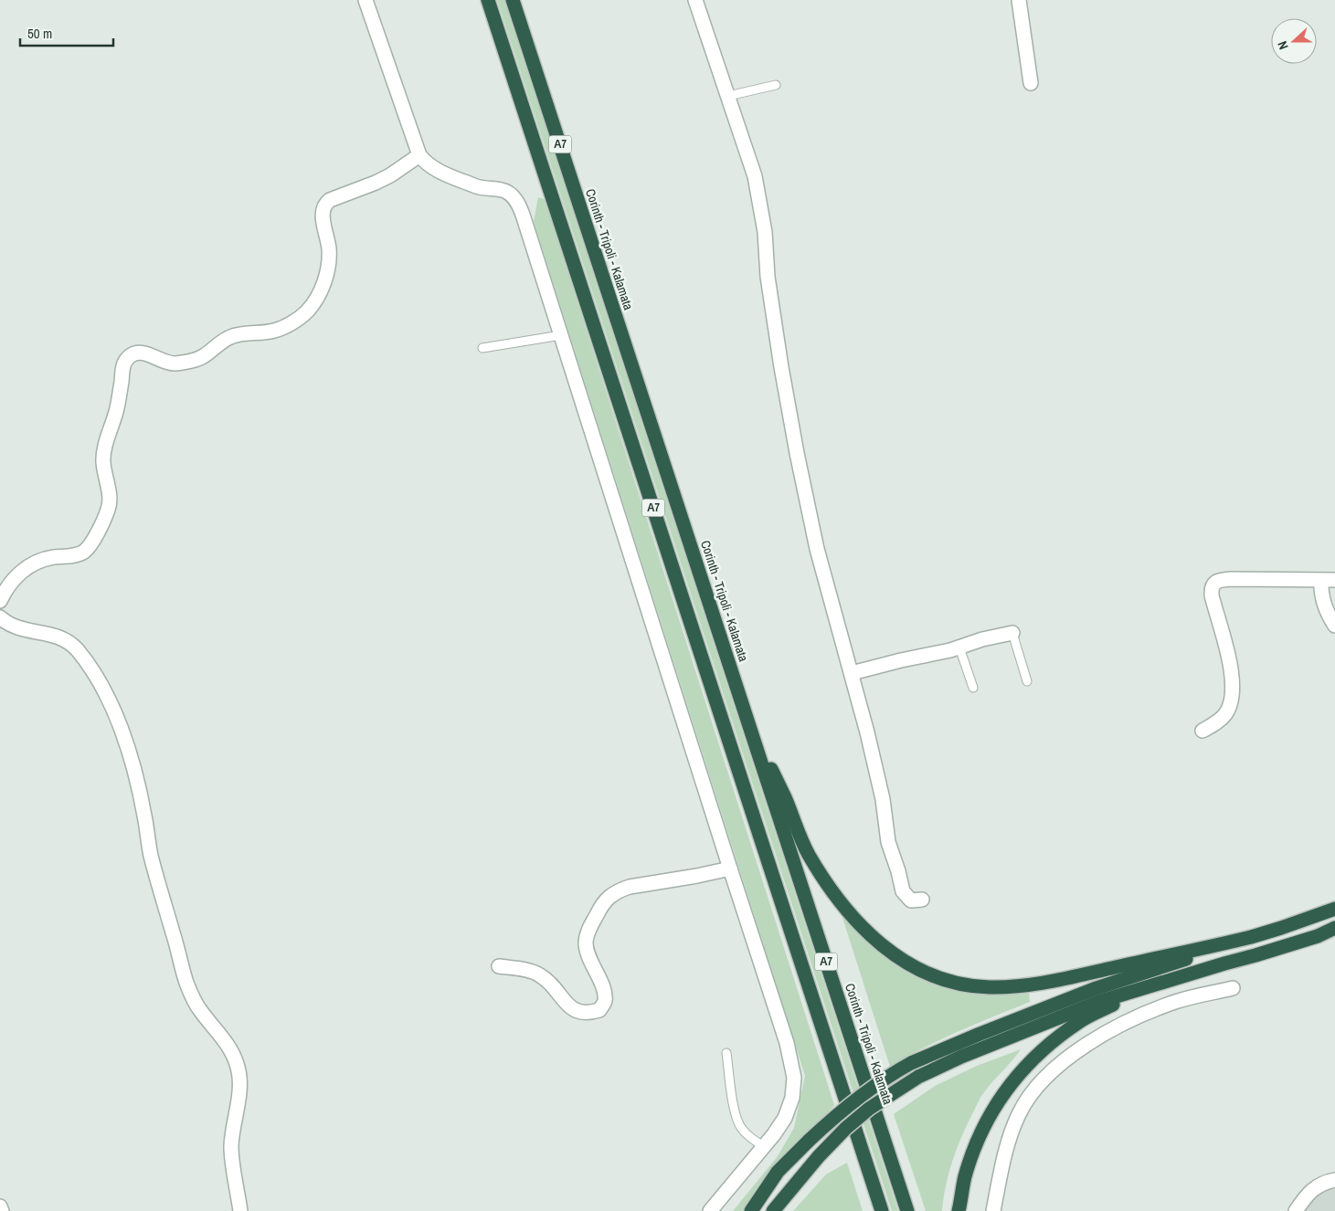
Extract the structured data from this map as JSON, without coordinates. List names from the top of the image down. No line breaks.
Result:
{"streets":{"highway":["Α7","Corinth - Tripoli - Kalamata"]},"scale_bar":"50 m","north":"left"}
